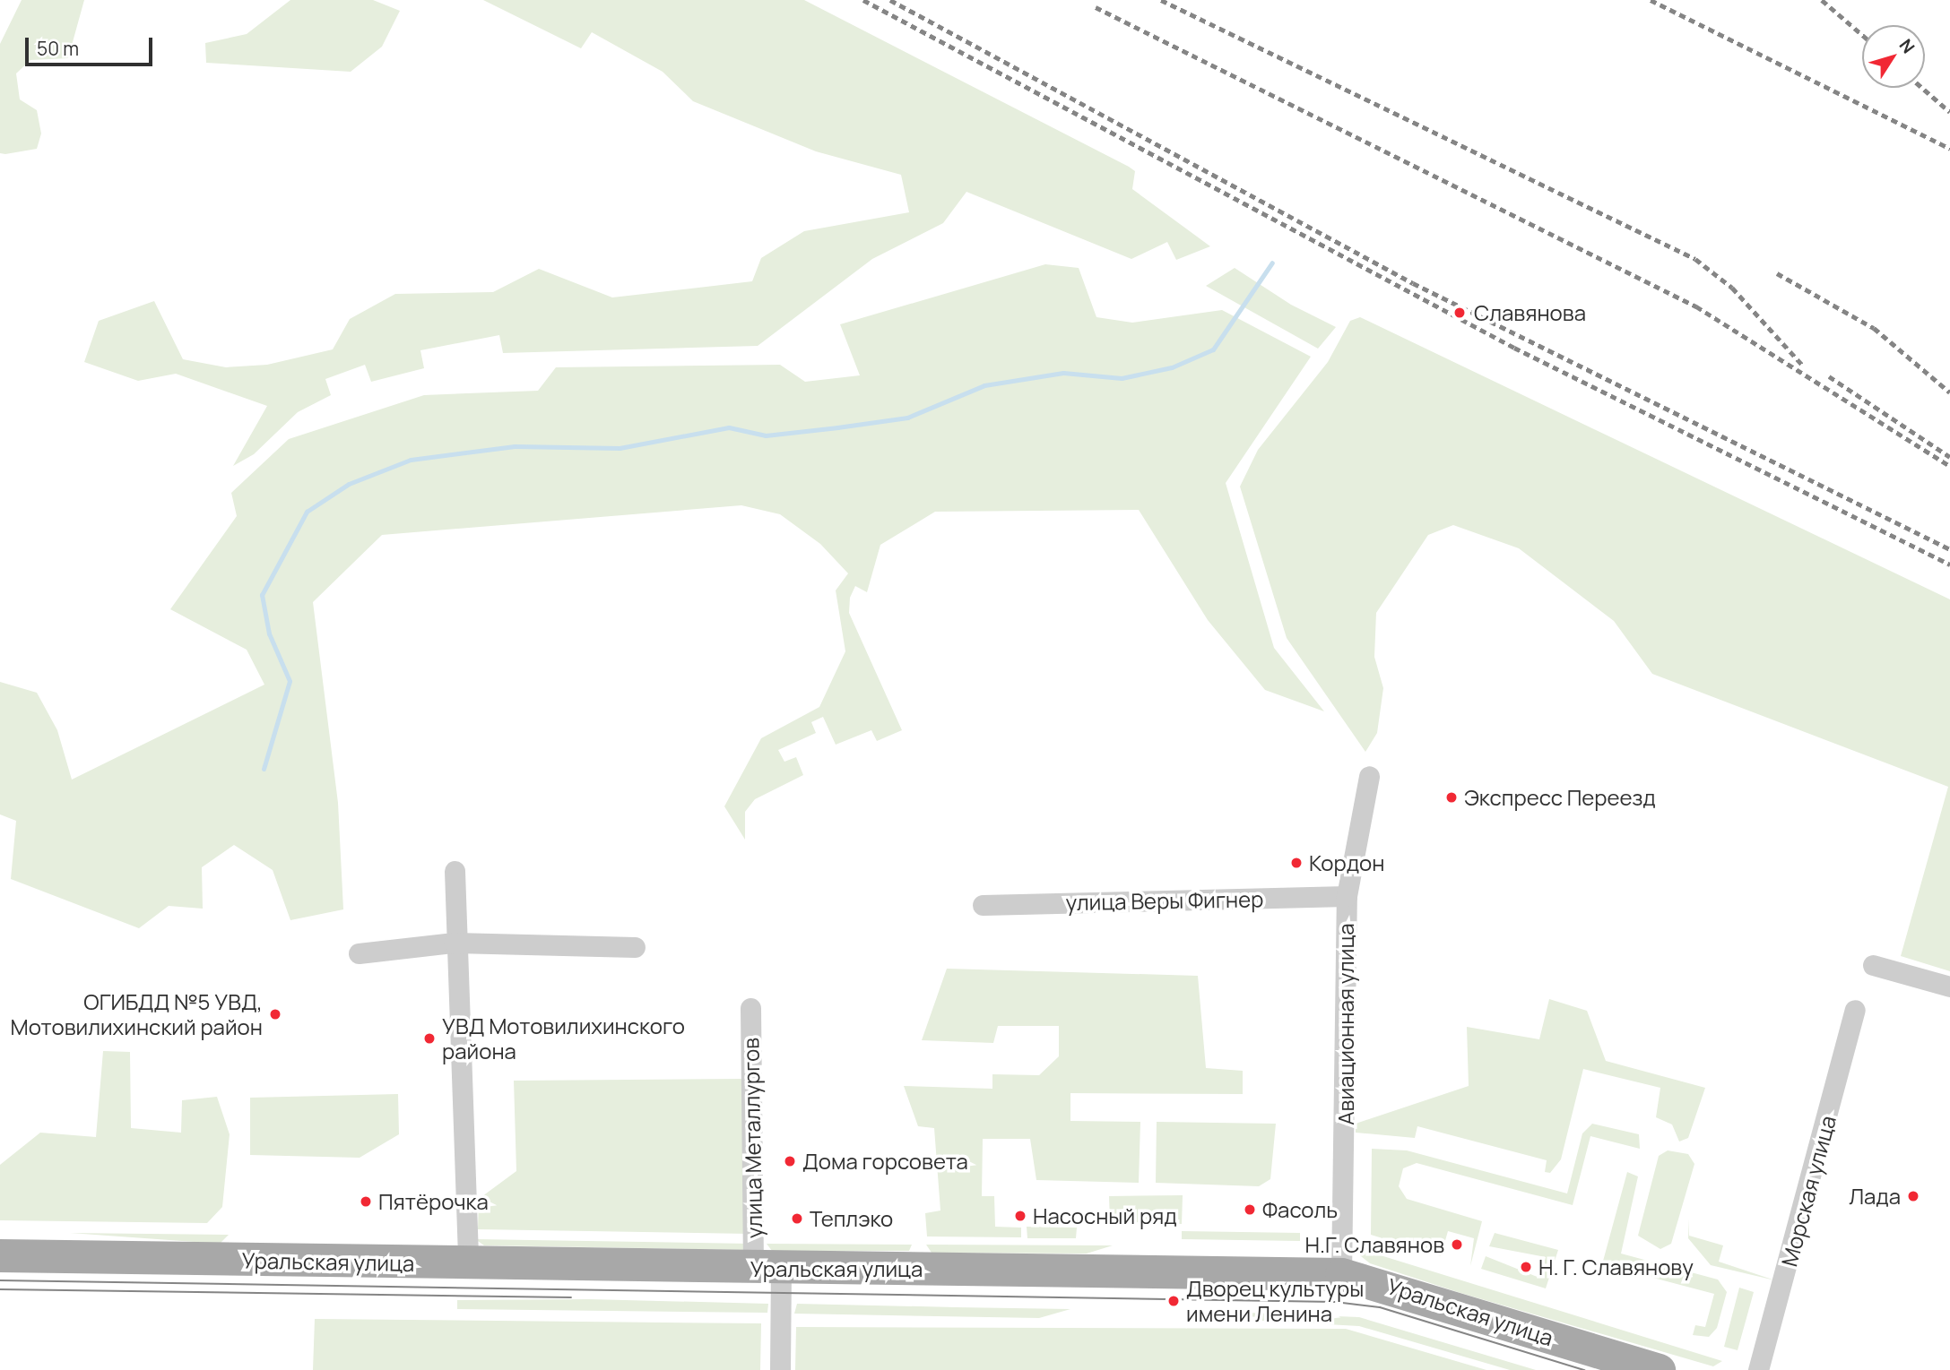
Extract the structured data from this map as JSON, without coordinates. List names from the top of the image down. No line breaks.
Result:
{"streets":{"main road":["Уральская улица"],"street":["улица Веры Фигнер","Авиационная улица","улица Металлургов","Морская улица"]},"crossings":[["улица Веры Фигнер","Авиационная улица"],["Авиационная улица","Уральская улица"],["улица Металлургов","Уральская улица"]],"places":["Славянова","Экспресс Переезд","Кордон","ОГИБДД №5 УВД, Мотовилихинский район","УВД Мотовилихинского района","Дома горсовета","Лада","Пятёрочка","Фасоль","Насосный ряд","Теплэко","Н.Г. Славянов","Н. Г. Славянову","Дворец культуры имени Ленина"],"scale_bar":"50 m","north":"top right"}
